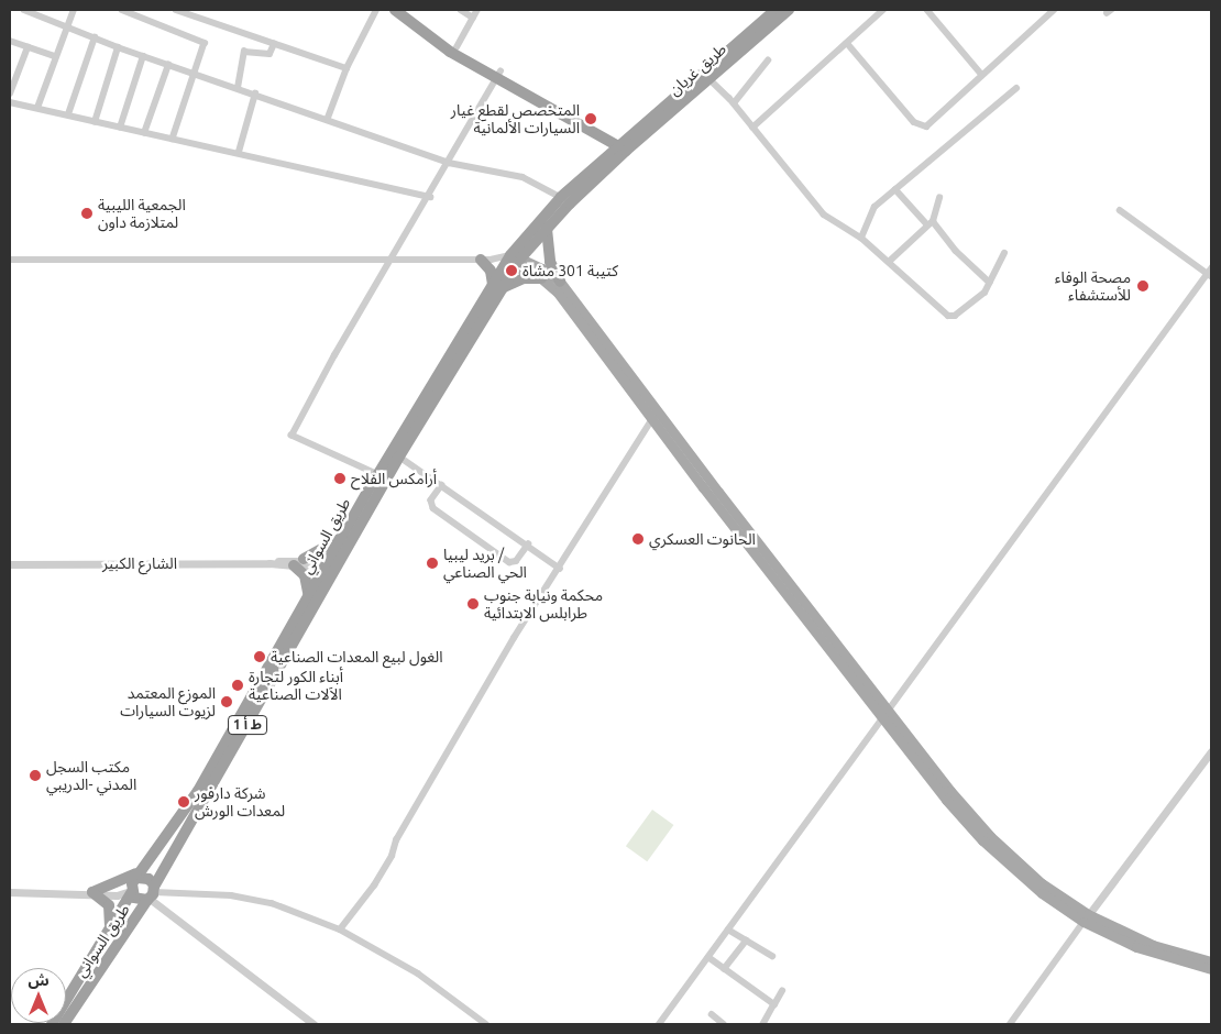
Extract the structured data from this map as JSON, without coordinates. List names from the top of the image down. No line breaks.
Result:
{"streets":{"highway":["طريق غريان","طريق السواني","ط أ 1"],"street":["الشارع الكبير"]},"crossings":[["طريق غريان","طريق السواني"],["طريق السواني","الشارع الكبير"]],"places":["المتخصص لقطع غيار السيارات الألمانية","الجمعية الليبية لمتلازمة داون","كتيبة 301 مشاة","مصحة الوفاء للأستشفاء","أرامكس الفلاح","الحانوت العسكري","بريد ليبيا / الحي الصناعي","محكمة ونيابة جنوب طرابلس الابتدائية","الغول لبيع المعدات الصناعية","أبناء الكور لتجارة الاَلات الصناعية","الموزع المعتمد لزيوت السيارات","مكتب السجل المدني -الدريبي","شركة دارفور لمعدات الورش"],"north":"top"}
